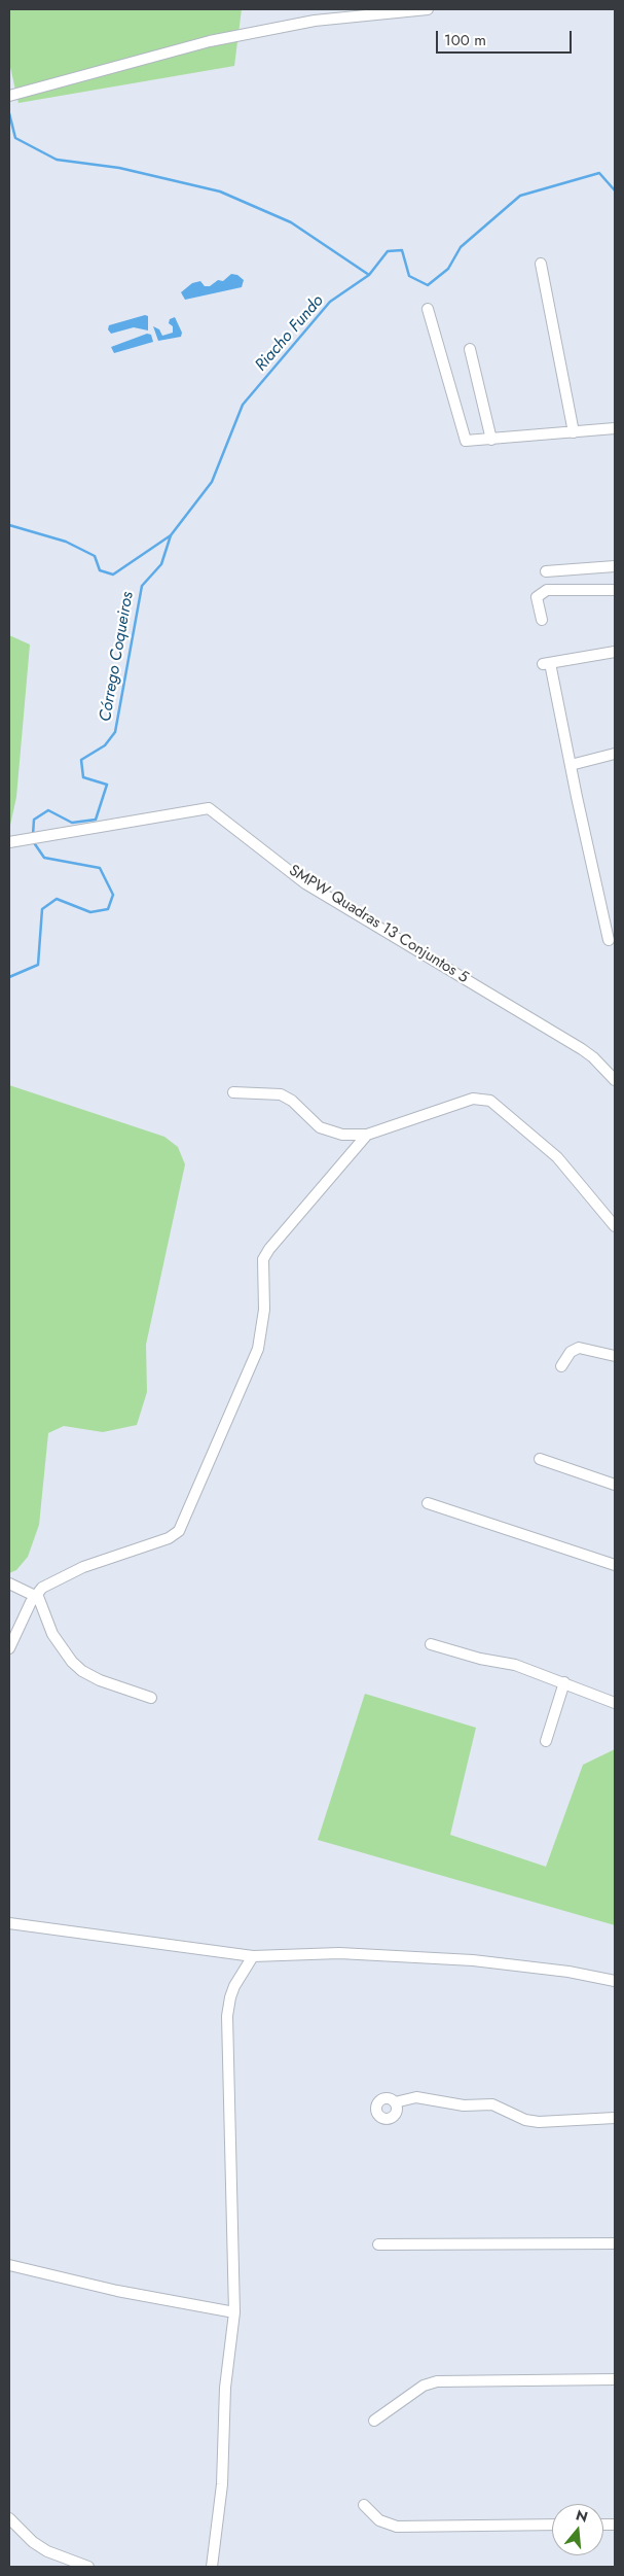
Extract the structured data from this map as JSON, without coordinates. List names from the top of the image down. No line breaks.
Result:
{"streets":{"street":["SMPW Quadras 13 Conjuntos 5"]},"water":["Riacho Fundo","Córrego Coqueiros"],"scale_bar":"100 m","north":"top"}
